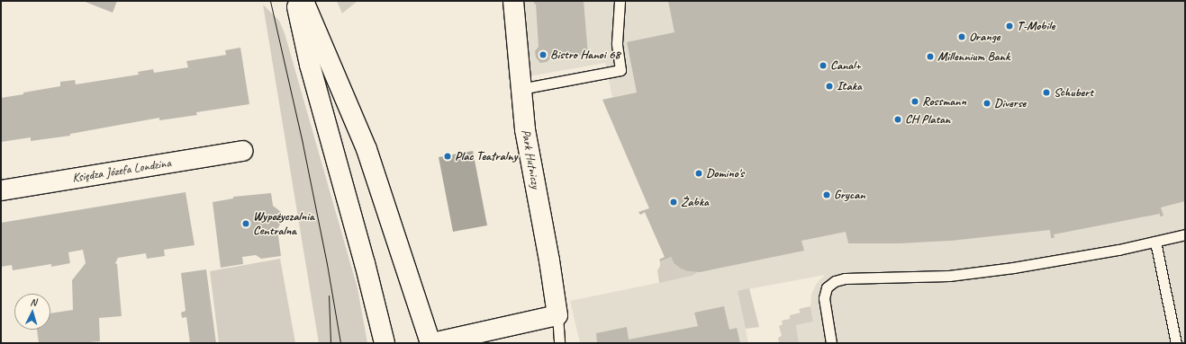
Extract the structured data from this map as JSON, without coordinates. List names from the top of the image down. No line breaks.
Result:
{"streets":{"main road":["Park Hutniczy","Księdza Józefa Londzina"]},"places":["T-Mobile","Orange","Bistro Hanoi 68","Millennium Bank","Canal+","Itaka","Schubert","Rossmann","Diverse","CH Platan","Plac Teatralny","Domino's","Grycan","Żabka","Wypożyczalnia Centralna"],"north":"top"}
